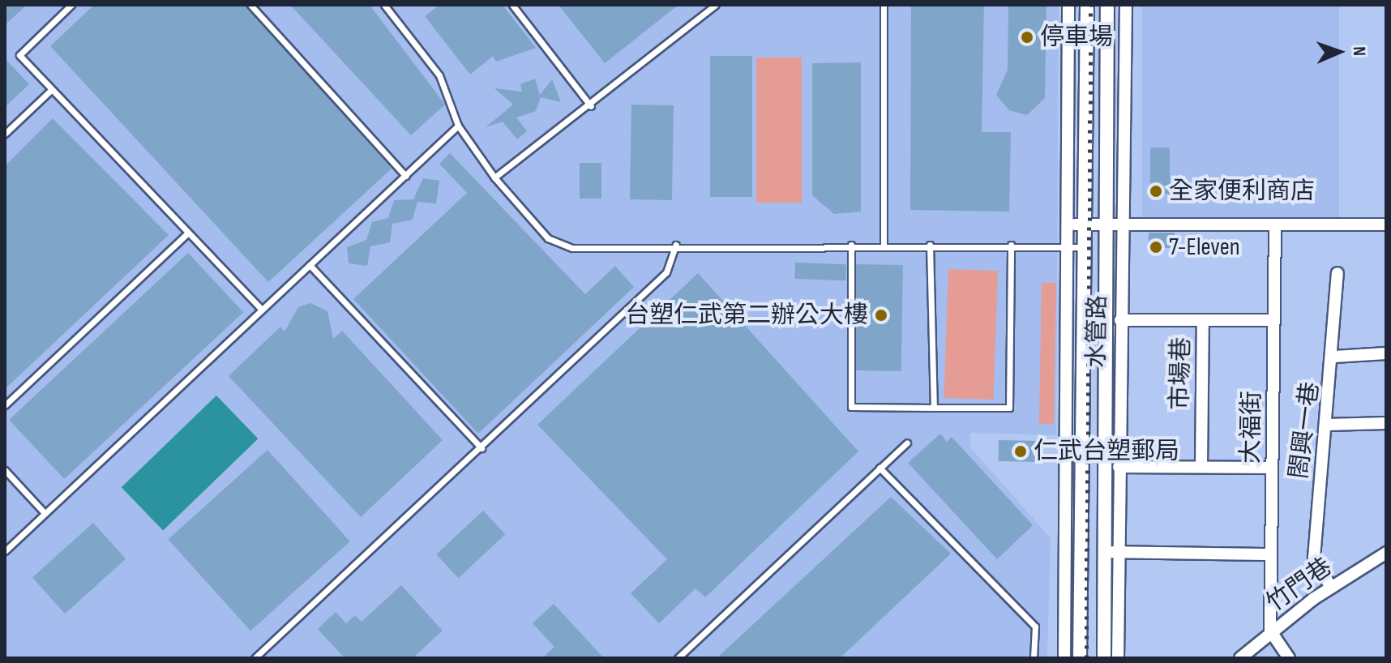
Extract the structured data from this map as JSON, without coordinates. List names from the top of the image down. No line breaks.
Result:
{"streets":{"street":["水管路","市場巷","大福街","閤興一巷","竹門巷"]},"crossings":[["大福街","竹門巷"],["閤興一巷","竹門巷"]],"places":["停車場","全家便利商店","7-Eleven","台塑仁武第二辦公大樓","仁武台塑郵局"],"north":"right"}
